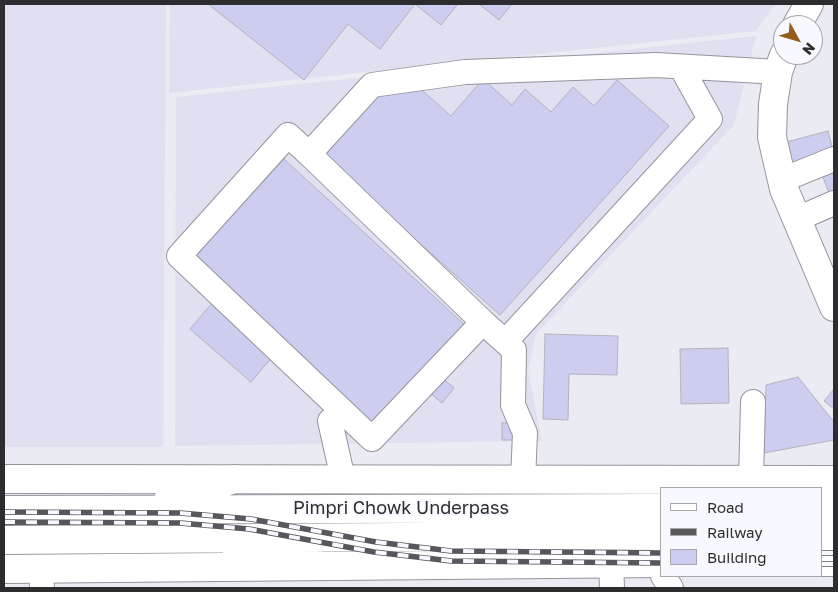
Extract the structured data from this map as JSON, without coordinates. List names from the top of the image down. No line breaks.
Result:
{"streets":{"main road":["Pimpri Chowk Underpass"]},"legend":["Road","Railway","Building"],"north":"bottom right"}
